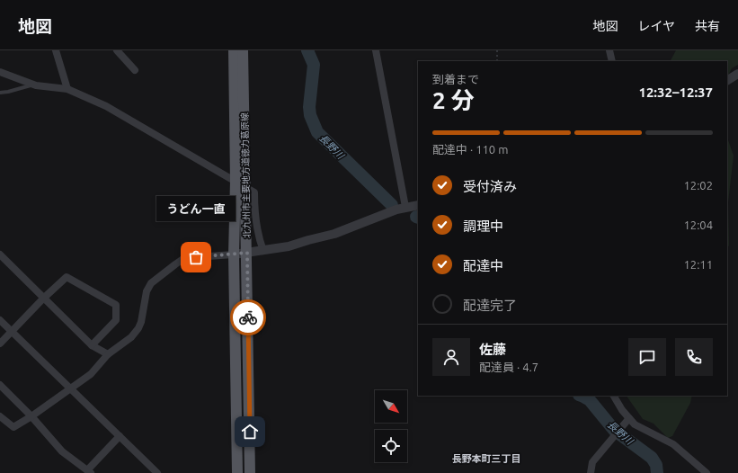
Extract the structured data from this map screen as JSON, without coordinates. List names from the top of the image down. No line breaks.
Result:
{"streets":{"main road":["北九州市主要地方道徳力葛原線"]},"districts":["長野本町三丁目"],"water":["長野川"],"places":["うどん一直"],"north":"bottom right","page":{"header":"地図","nav":["地図","レイヤ","共有"],"heading":["2 分","到着まで","12:32–12:37"],"panel":["佐藤","配達員 · 4.7"],"bar":"配達中 · 110 m","list":[["受付済み","12:02"],["調理中","12:04"],["配達中","12:11"],"配達完了"],"bubble":"うどん一直"}}
